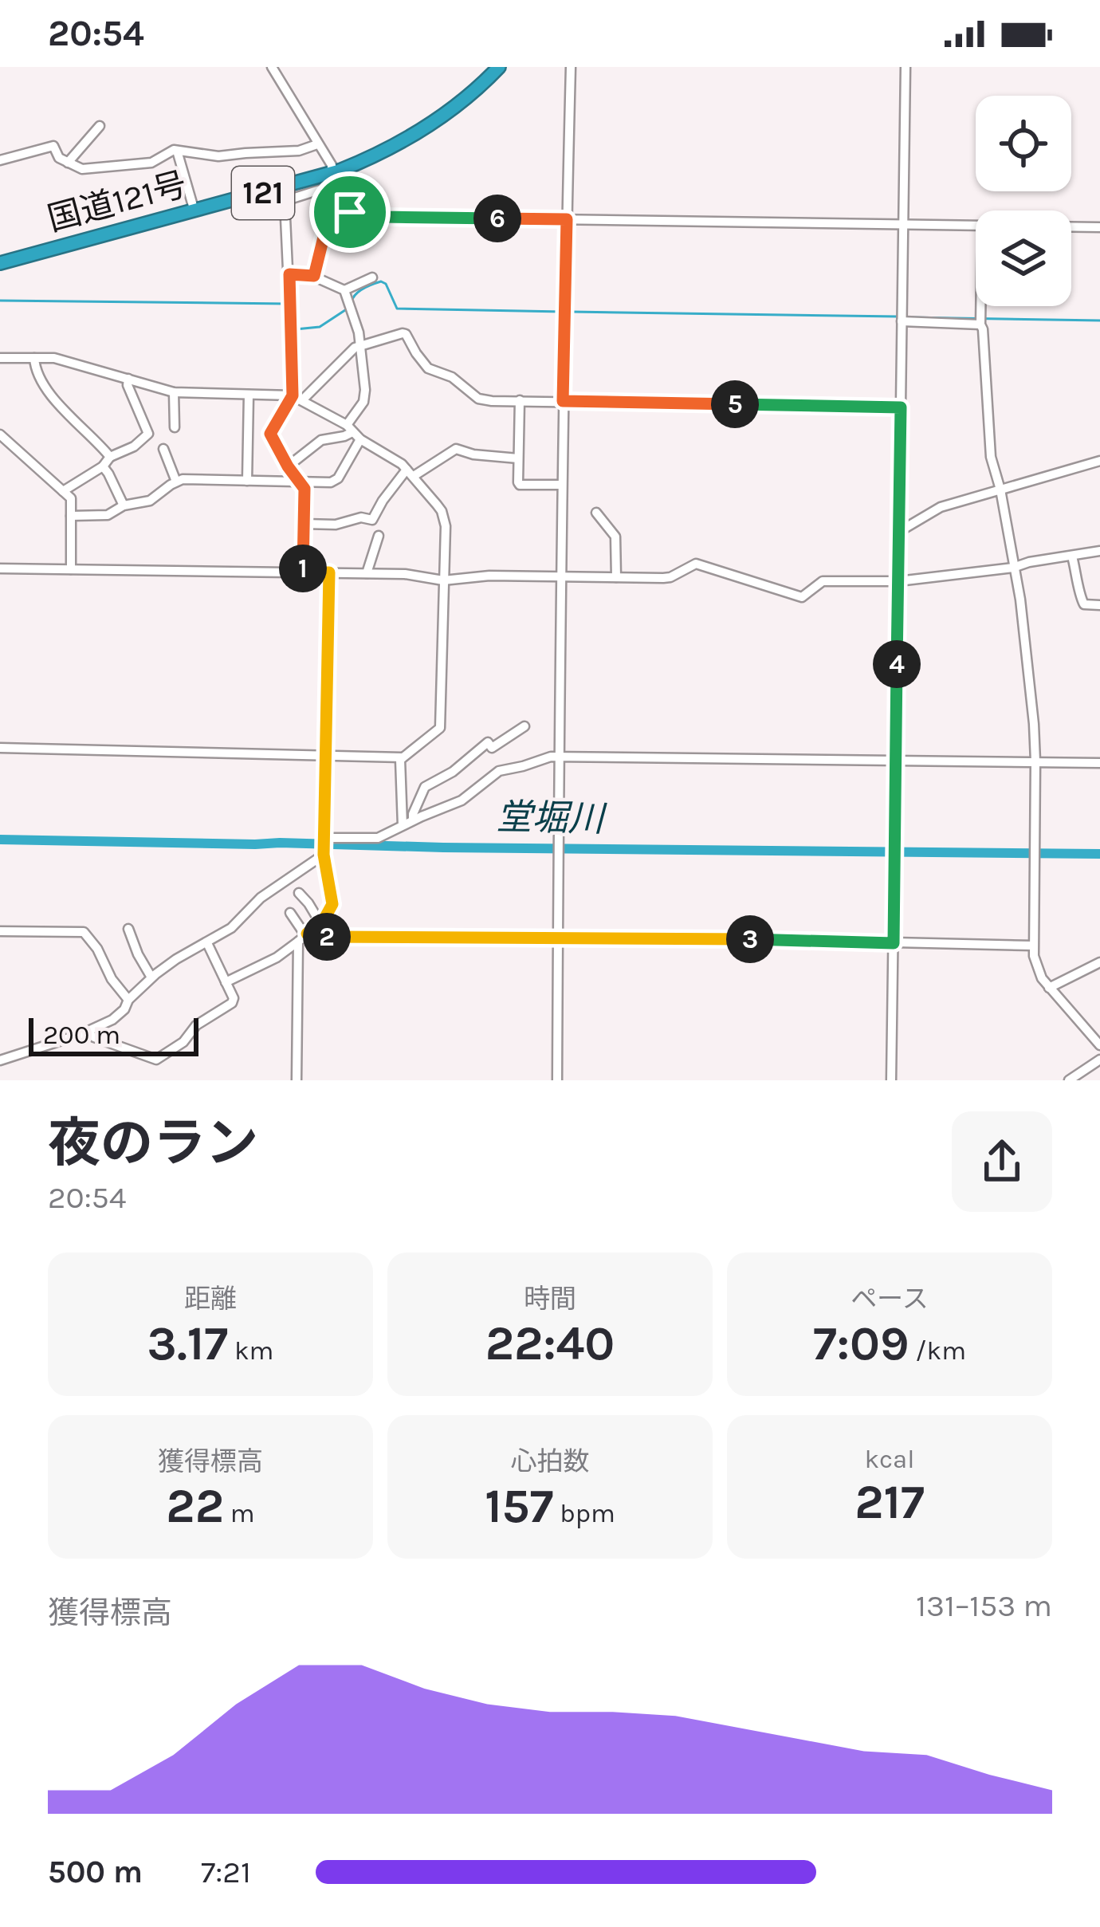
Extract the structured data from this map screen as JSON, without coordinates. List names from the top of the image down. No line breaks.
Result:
{"streets":{"highway":["121","国道121号"]},"water":["堂堀川"],"scale_bar":"200 m","page":{"status":"20:54","pins":["6","5","1","4","2","3"],"scale":"200 m","heading":["夜のラン","20:54"],"stats":[["距離","3.17 km"],["時間","22:40"],["ペース","7:09 /km"],["獲得標高","22 m"],["心拍数","157 bpm"],["kcal","217"]],"chart":["獲得標高","131–153 m"],"list":[{"name":"500 m","note":"7:21"}]}}
